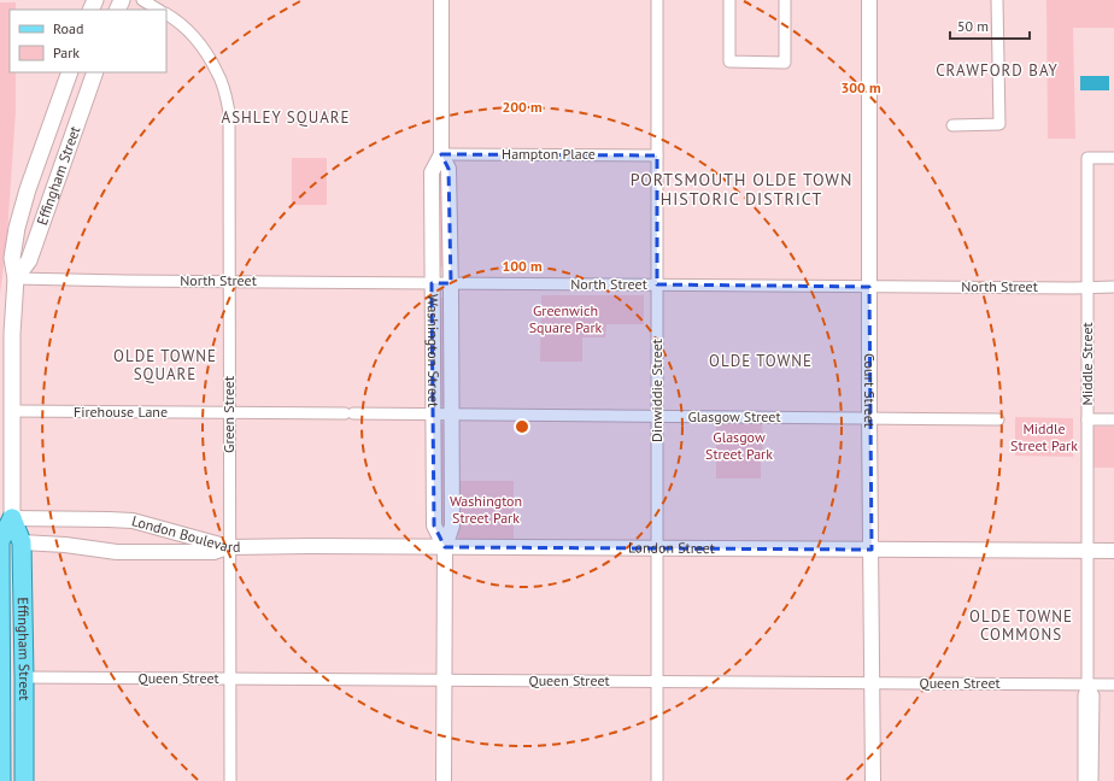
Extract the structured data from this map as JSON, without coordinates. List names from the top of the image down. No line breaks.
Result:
{"streets":{"main road":["Effingham Street","London Boulevard"],"street":["Hampton Place","North Street","Washington Street","Middle Street","Dinwiddie Street","Court Street","Firehouse Lane","Green Street","Glasgow Street","London Street","Queen Street"]},"crossings":[["Hampton Place","Washington Street"],["Hampton Place","Dinwiddie Street"],["Effingham Street","North Street"],["Effingham Street","Firehouse Lane"],["Effingham Street","London Boulevard"],["Effingham Street","Queen Street"],["North Street","Washington Street"],["North Street","Middle Street"],["North Street","Dinwiddie Street"],["North Street","Court Street"],["North Street","Green Street"],["Washington Street","Glasgow Street"],["Washington Street","London Street"],["Washington Street","Queen Street"],["Middle Street","London Street"],["Middle Street","Queen Street"],["Dinwiddie Street","Glasgow Street"],["Dinwiddie Street","London Street"],["Dinwiddie Street","Queen Street"],["Court Street","Glasgow Street"],["Court Street","London Street"],["Court Street","Queen Street"],["Firehouse Lane","Green Street"],["Firehouse Lane","Glasgow Street"],["Green Street","Glasgow Street"],["Green Street","London Boulevard"],["Green Street","London Street"],["Green Street","Queen Street"],["London Boulevard","London Street"]],"districts":["CRAWFORD BAY","ASHLEY SQUARE","PORTSMOUTH OLDE TOWN HISTORIC DISTRICT","OLDE TOWNE SQUARE","OLDE TOWNE","OLDE TOWNE COMMONS"],"parks":["Greenwich Square Park","Middle Street Park","Glasgow Street Park","Washington Street Park"],"legend":["Road","Park"],"scale_bar":"50 m","rings":["300 m","200 m","100 m"]}
